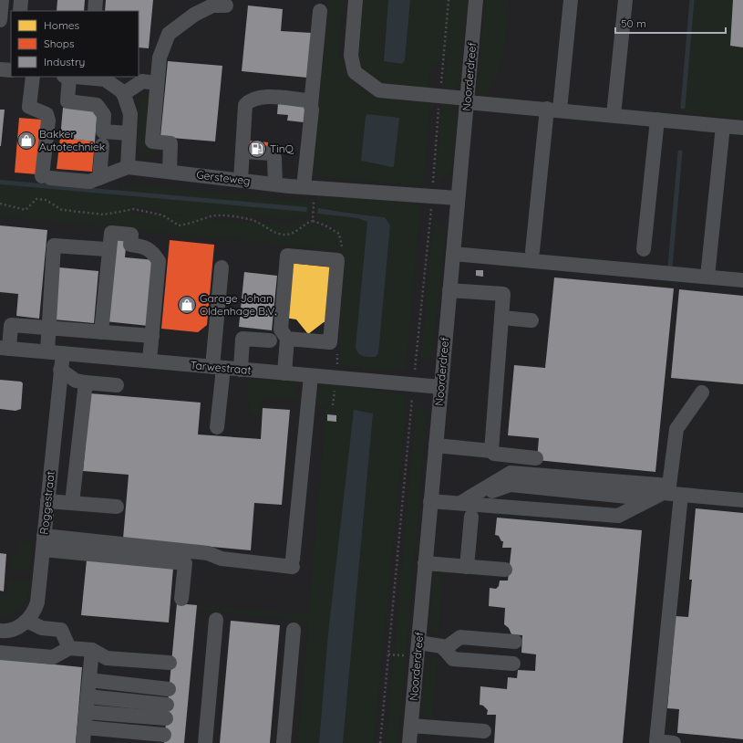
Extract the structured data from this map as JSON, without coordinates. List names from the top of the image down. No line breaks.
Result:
{"streets":{"street":["Noorderdreef","Gersteweg","Tarwestraat","Roggestraat"]},"crossings":[["Noorderdreef","Gersteweg"],["Noorderdreef","Tarwestraat"],["Tarwestraat","Roggestraat"]],"places":{"shop":["Bakker Autotechniek","Garage Johan Oldenhage B.V."],"fuel station":["TinQ"]},"legend":["Homes","Shops","Industry"],"scale_bar":"50 m"}
